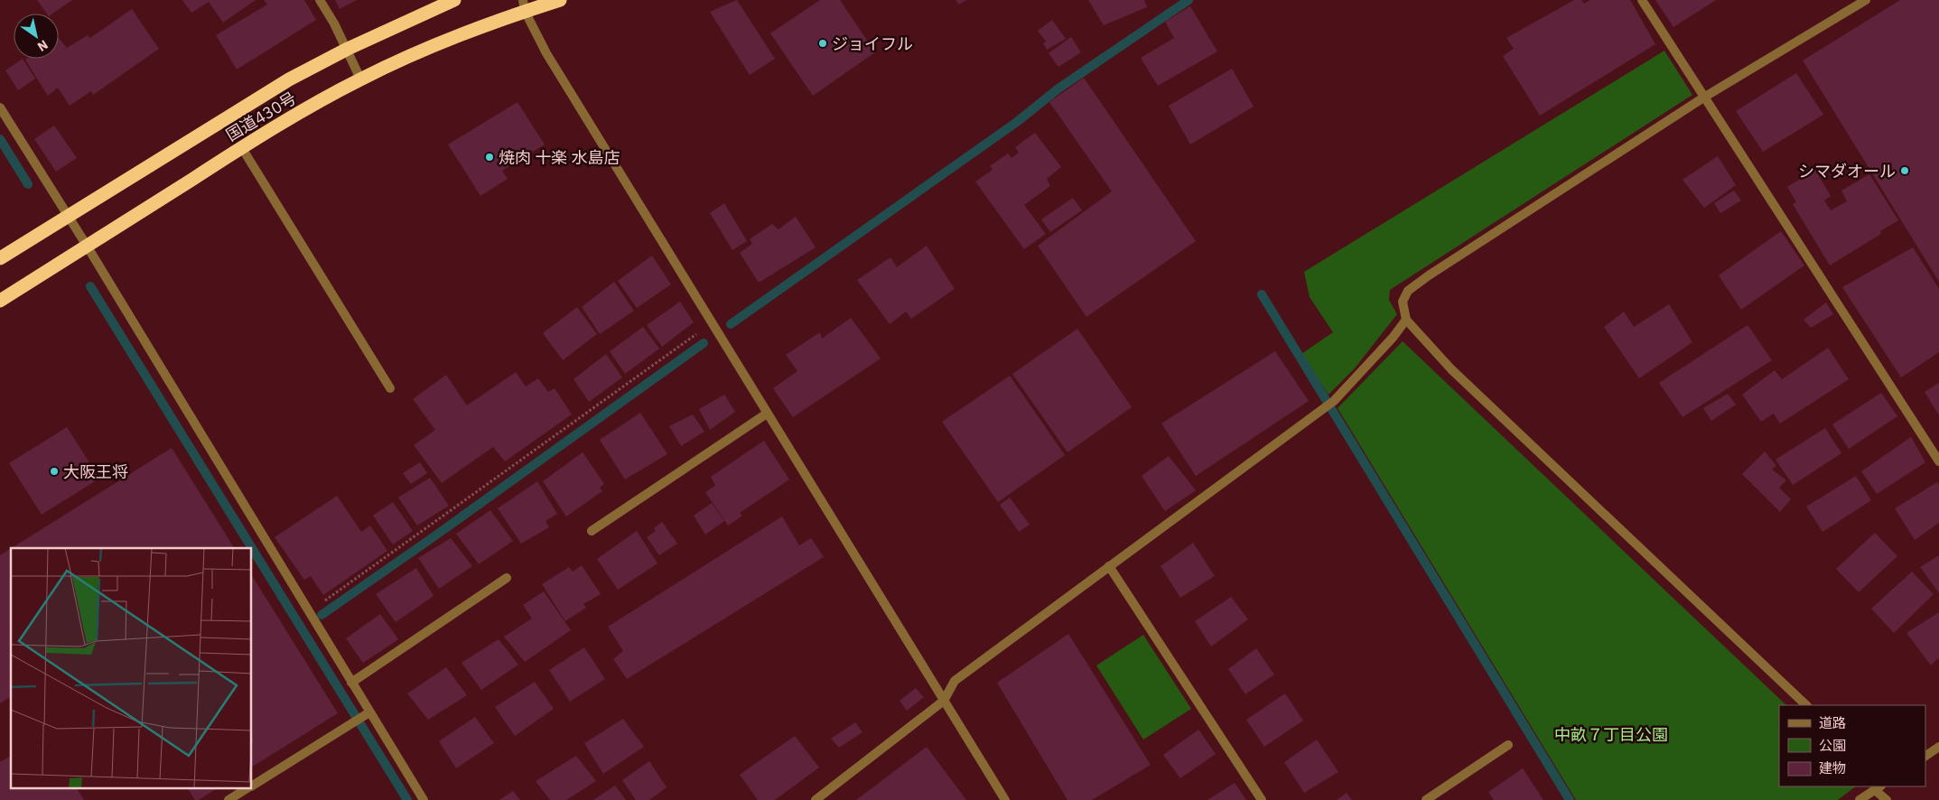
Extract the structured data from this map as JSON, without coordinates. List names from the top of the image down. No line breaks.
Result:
{"streets":{"highway":["国道430号"]},"parks":["中畝７丁目公園"],"places":["ジョイフル","焼肉 十楽 水島店","シマダオール","大阪王将"],"legend":["道路","公園","建物"],"north":"bottom right"}
